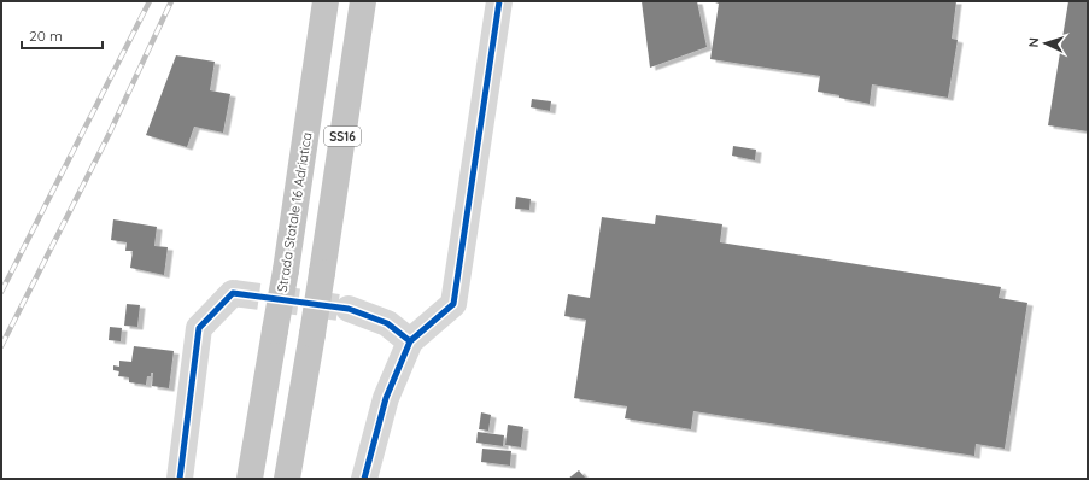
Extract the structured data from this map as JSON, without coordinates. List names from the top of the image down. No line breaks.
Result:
{"streets":{"highway":["SS16","Strada Statale 16 Adriatica"]},"scale_bar":"20 m","north":"left"}
